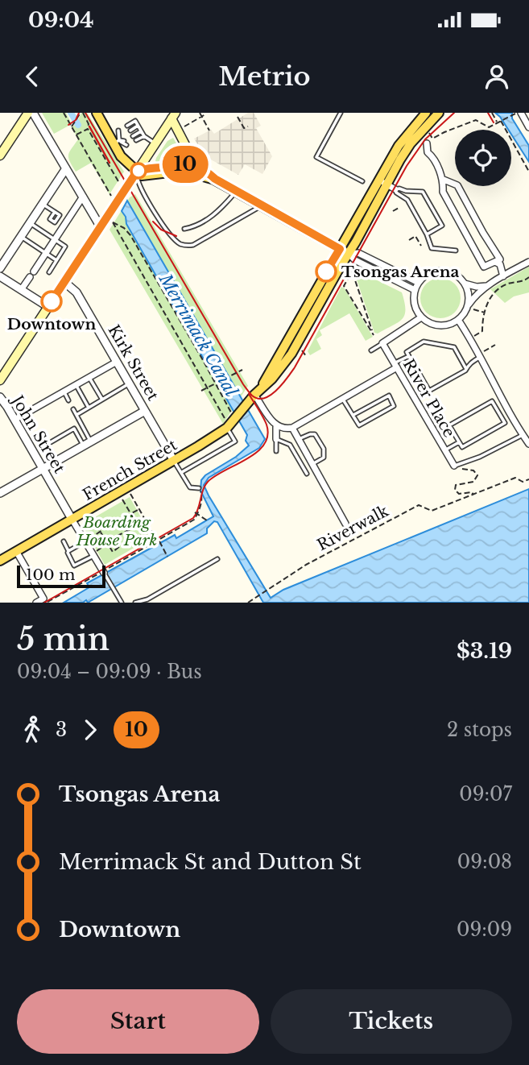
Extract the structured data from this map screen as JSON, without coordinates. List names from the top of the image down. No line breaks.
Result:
{"streets":{"main road":["French Street"],"street":["Kirk Street","River Place","John Street"],"path":["Riverwalk"]},"crossings":[["Kirk Street","French Street"],["John Street","French Street"]],"water":["Merrimack Canal"],"parks":["Boarding House Park"],"places":["Tsongas Arena","Downtown"],"lines":["bus line 10"],"scale_bar":"100 m","page":{"status":"09:04","header":"Metrio","on_map":"10","scale":"100 m","heading":["5 min","09:04 – 09:09 · Bus","$3.19"],"legs":["3","10","2 stops"],"list":[{"name":"Tsongas Arena","value":"09:07"},{"name":"Merrimack St and Dutton St","value":"09:08"},{"name":"Downtown","value":"09:09"}],"buttons":["Start","Tickets"]}}
